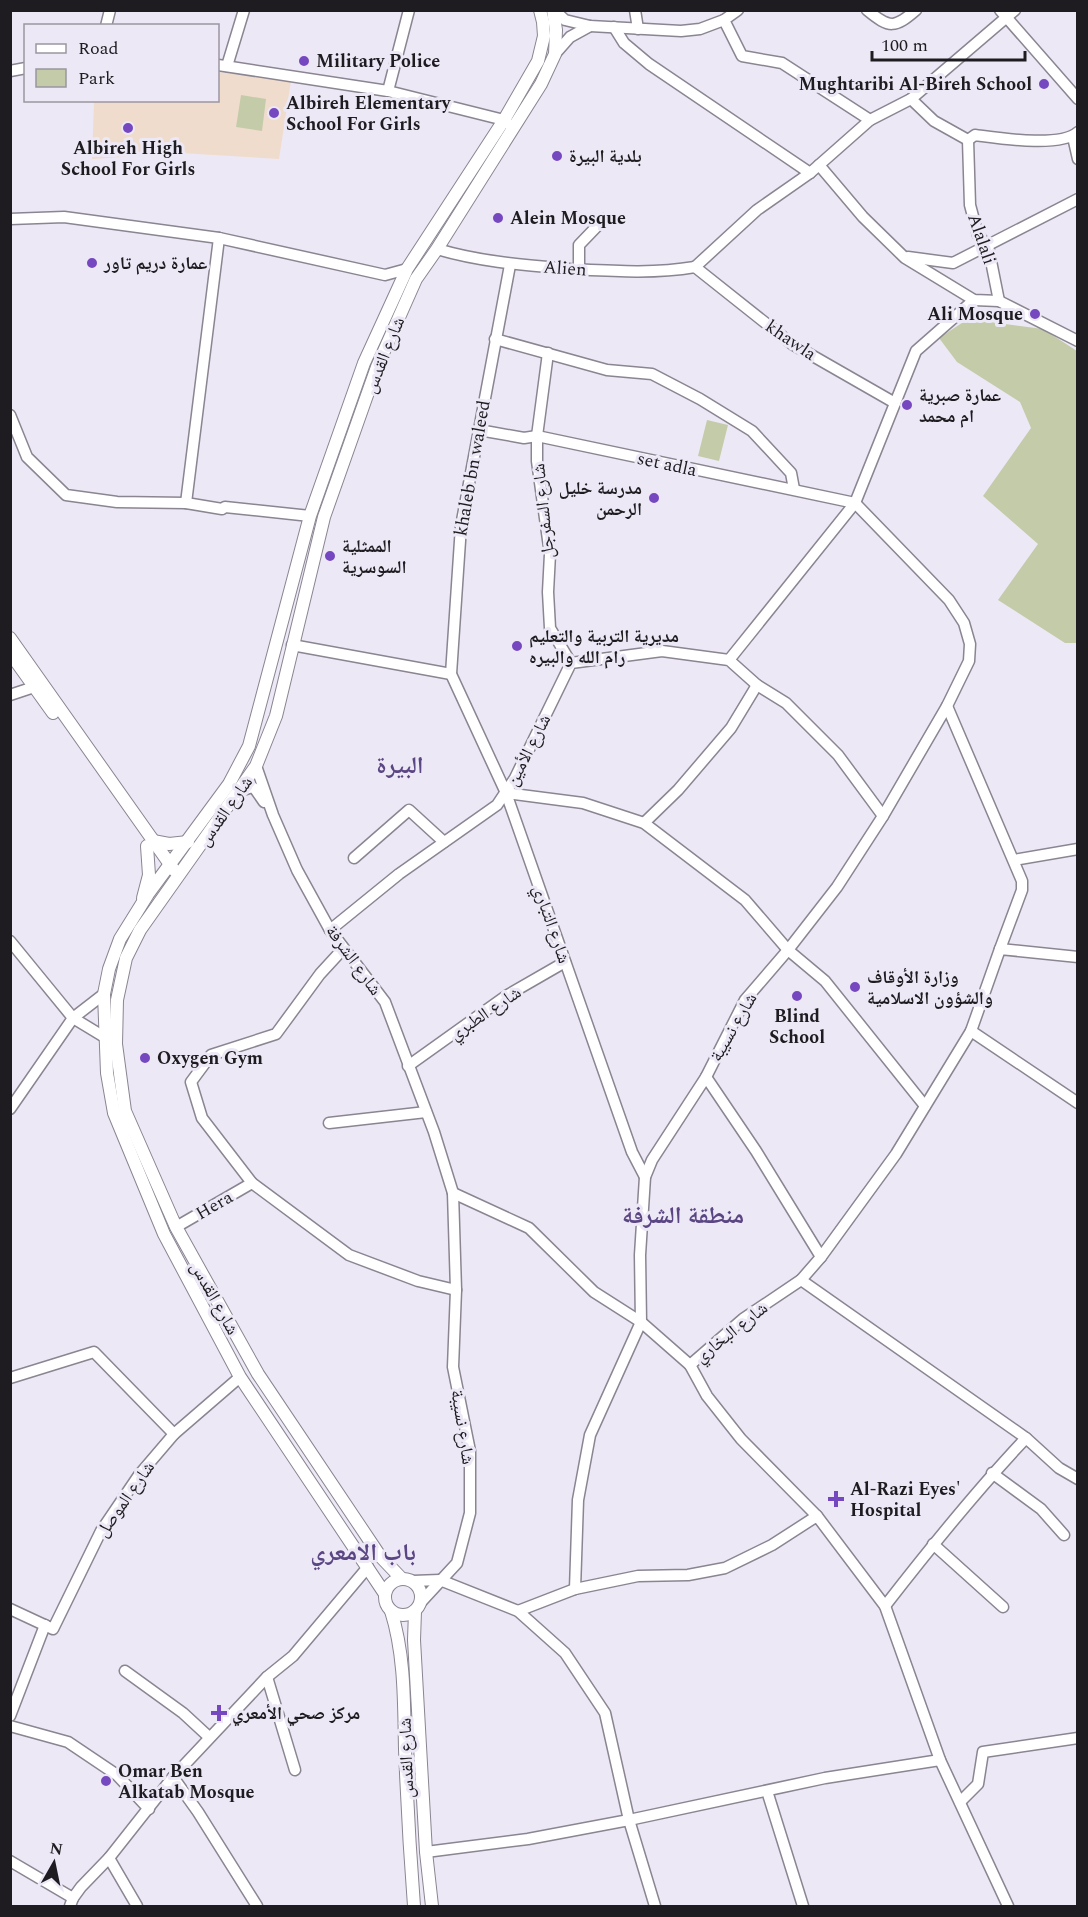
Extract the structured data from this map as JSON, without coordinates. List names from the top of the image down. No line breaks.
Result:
{"streets":{"main road":["شارع القدس"],"street":["Alalali","Alien","khawla","set adla","khaleb bn waleed","شارع السفرجل","شارع الأمين","شارع التباري","شارع الشرفة","شارع الطبري","شارع نسيبة","Hera","شارع البخاري","شارع الموصل"]},"crossings":[["Alien","khawla"],["Alien","شارع القدس"],["Alien","khaleb bn waleed"],["شارع القدس","شارع الشرفة"],["شارع القدس","شارع نسيبة"],["شارع القدس","Hera"],["set adla","khaleb bn waleed"],["set adla","شارع السفرجل"],["khaleb bn waleed","شارع التباري"],["شارع السفرجل","شارع الأمين"],["شارع الأمين","شارع التباري"],["شارع الأمين","شارع نسيبة"],["شارع التباري","شارع الطبري"],["شارع التباري","شارع نسيبة"],["شارع الشرفة","شارع الطبري"],["شارع الشرفة","شارع نسيبة"],["شارع الشرفة","شارع البخاري"],["شارع نسيبة","شارع البخاري"]],"districts":["البيرة","منطقة الشرفة","باب الامعري"],"places":{"other":["Military Police","Mughtaribi Al-Bireh School","Albireh Elementary School For Girls","Albireh High School For Girls","بلدية البيرة","Alein Mosque","عمارة دريم تاور","Ali Mosque","عمارة صبرية ام محمد","مدرسة خليل الرحمن","الممثلية السوسرية","مديرية التربية والتعليم رام الله والبيره","وزارة الأوقاف والشؤون الاسلامية","Blind School","Oxygen Gym","Omar Ben Alkatab Mosque"],"health":["Al-Razi Eyes' Hospital","مركز صحي الأمعري"]},"legend":["Road","Park"],"scale_bar":"100 m","north":"top"}
